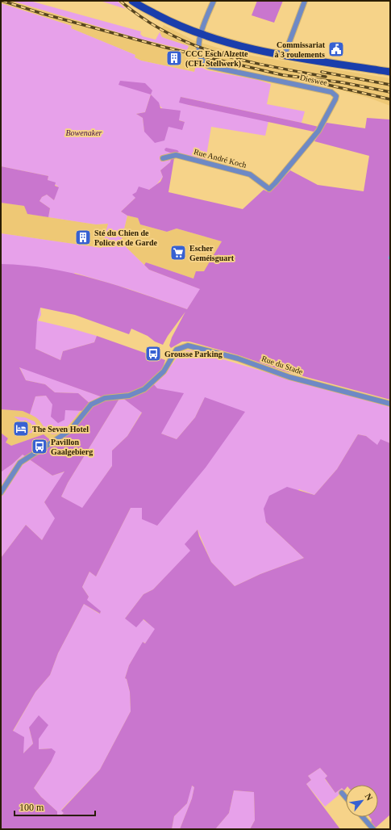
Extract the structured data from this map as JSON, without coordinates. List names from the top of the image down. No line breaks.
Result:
{"streets":{"street":["Dieswee","Rue André Koch","Rue du Stade"]},"crossings":[["Dieswee","Rue André Koch"]],"parks":["Bowenaker"],"places":{"public building":["Commissariat à 3 roulements"],"building":["CCC Esch/Alzette (CFL Stellwerk)","Sté du Chien de Police et de Garde"],"supermarket":["Escher Geméisguart"],"bus stop":["Grousse Parking","Pavillon Gaalgebierg"],"hotel":["The Seven Hotel"]},"scale_bar":"100 m","north":"top right"}
